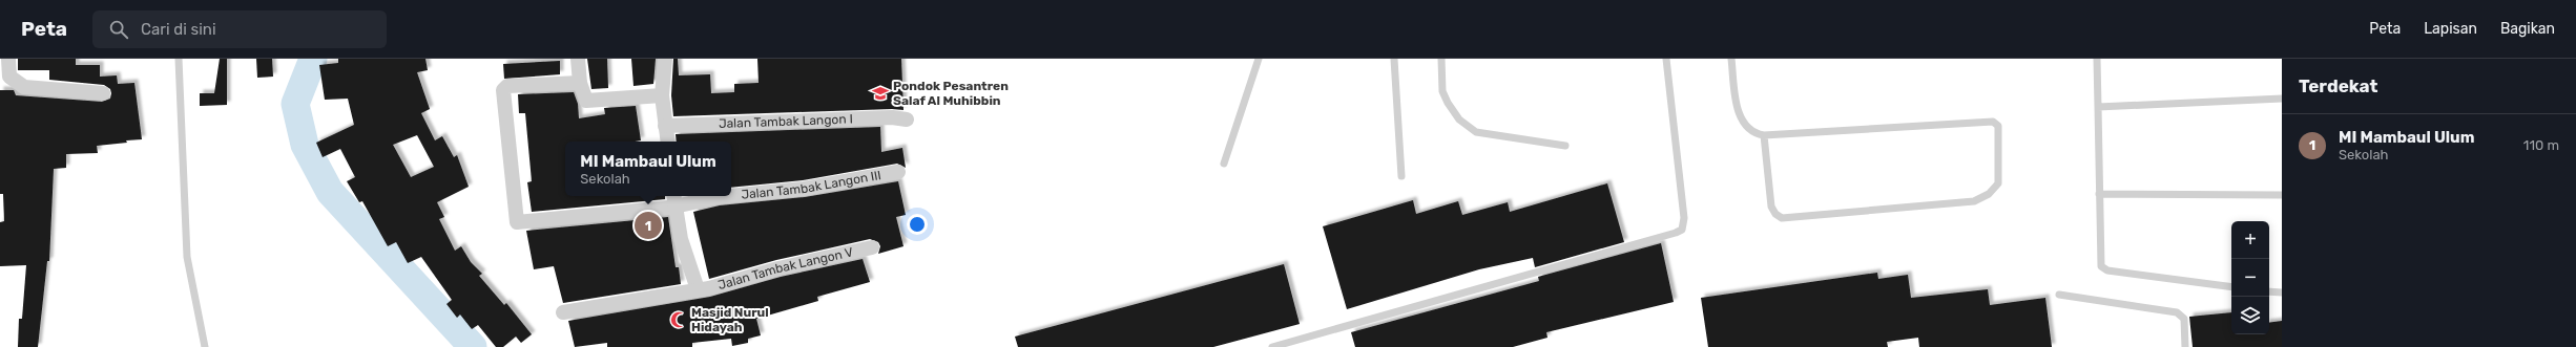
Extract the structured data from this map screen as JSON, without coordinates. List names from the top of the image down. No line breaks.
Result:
{"streets":{"street":["Jalan Tambak Langon I","Jalan Tambak Langon III","Jalan Tambak Langon V"]},"places":{"school or university":["Pondok Pesantren Salaf Al Muhibbin"],"mosque":["Masjid Nurul Hidayah"]},"page":{"header":"Peta","search":"Cari di sini","nav":["Peta","Lapisan","Bagikan"],"heading":"Terdekat","list":[{"mark":"1","name":"MI Mambaul Ulum","note":"Sekolah","value":"110 m"}],"popup":["MI Mambaul Ulum","Sekolah"],"pins":"1","map_buttons":["+","−"]}}
